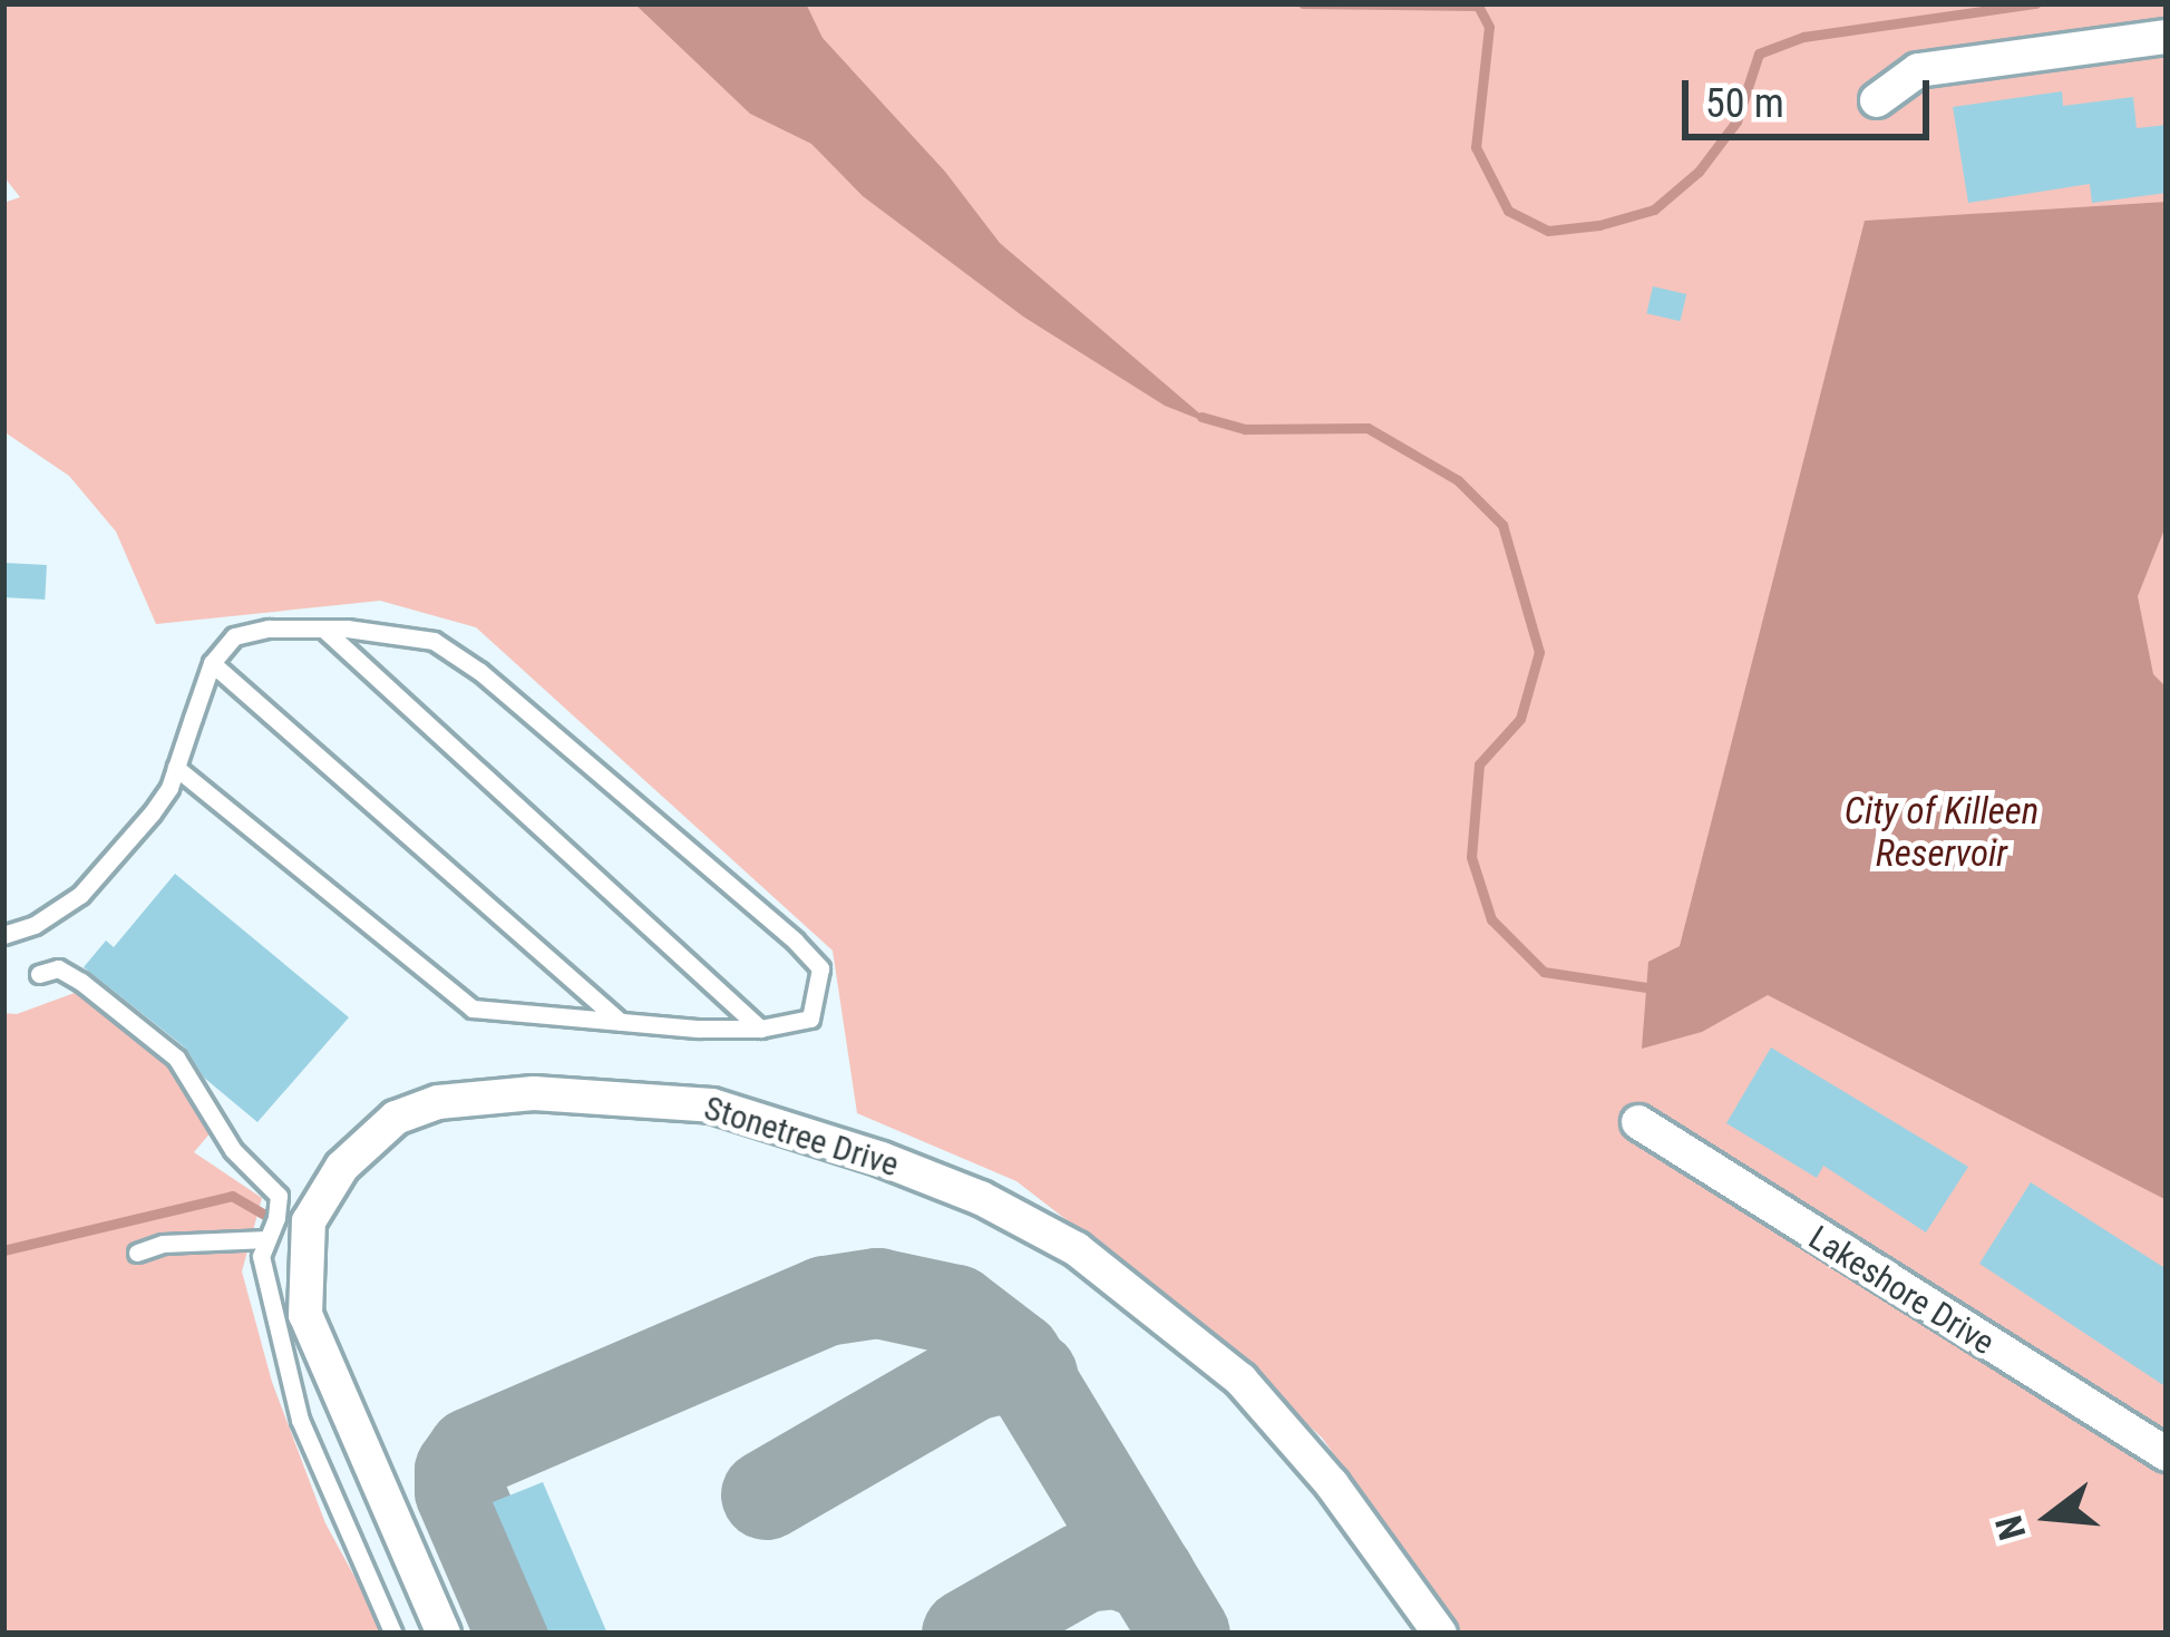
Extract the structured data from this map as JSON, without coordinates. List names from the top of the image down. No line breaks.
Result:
{"streets":{"street":["Stonetree Drive","Lakeshore Drive"]},"water":["City of Killeen Reservoir"],"scale_bar":"50 m","north":"left"}
